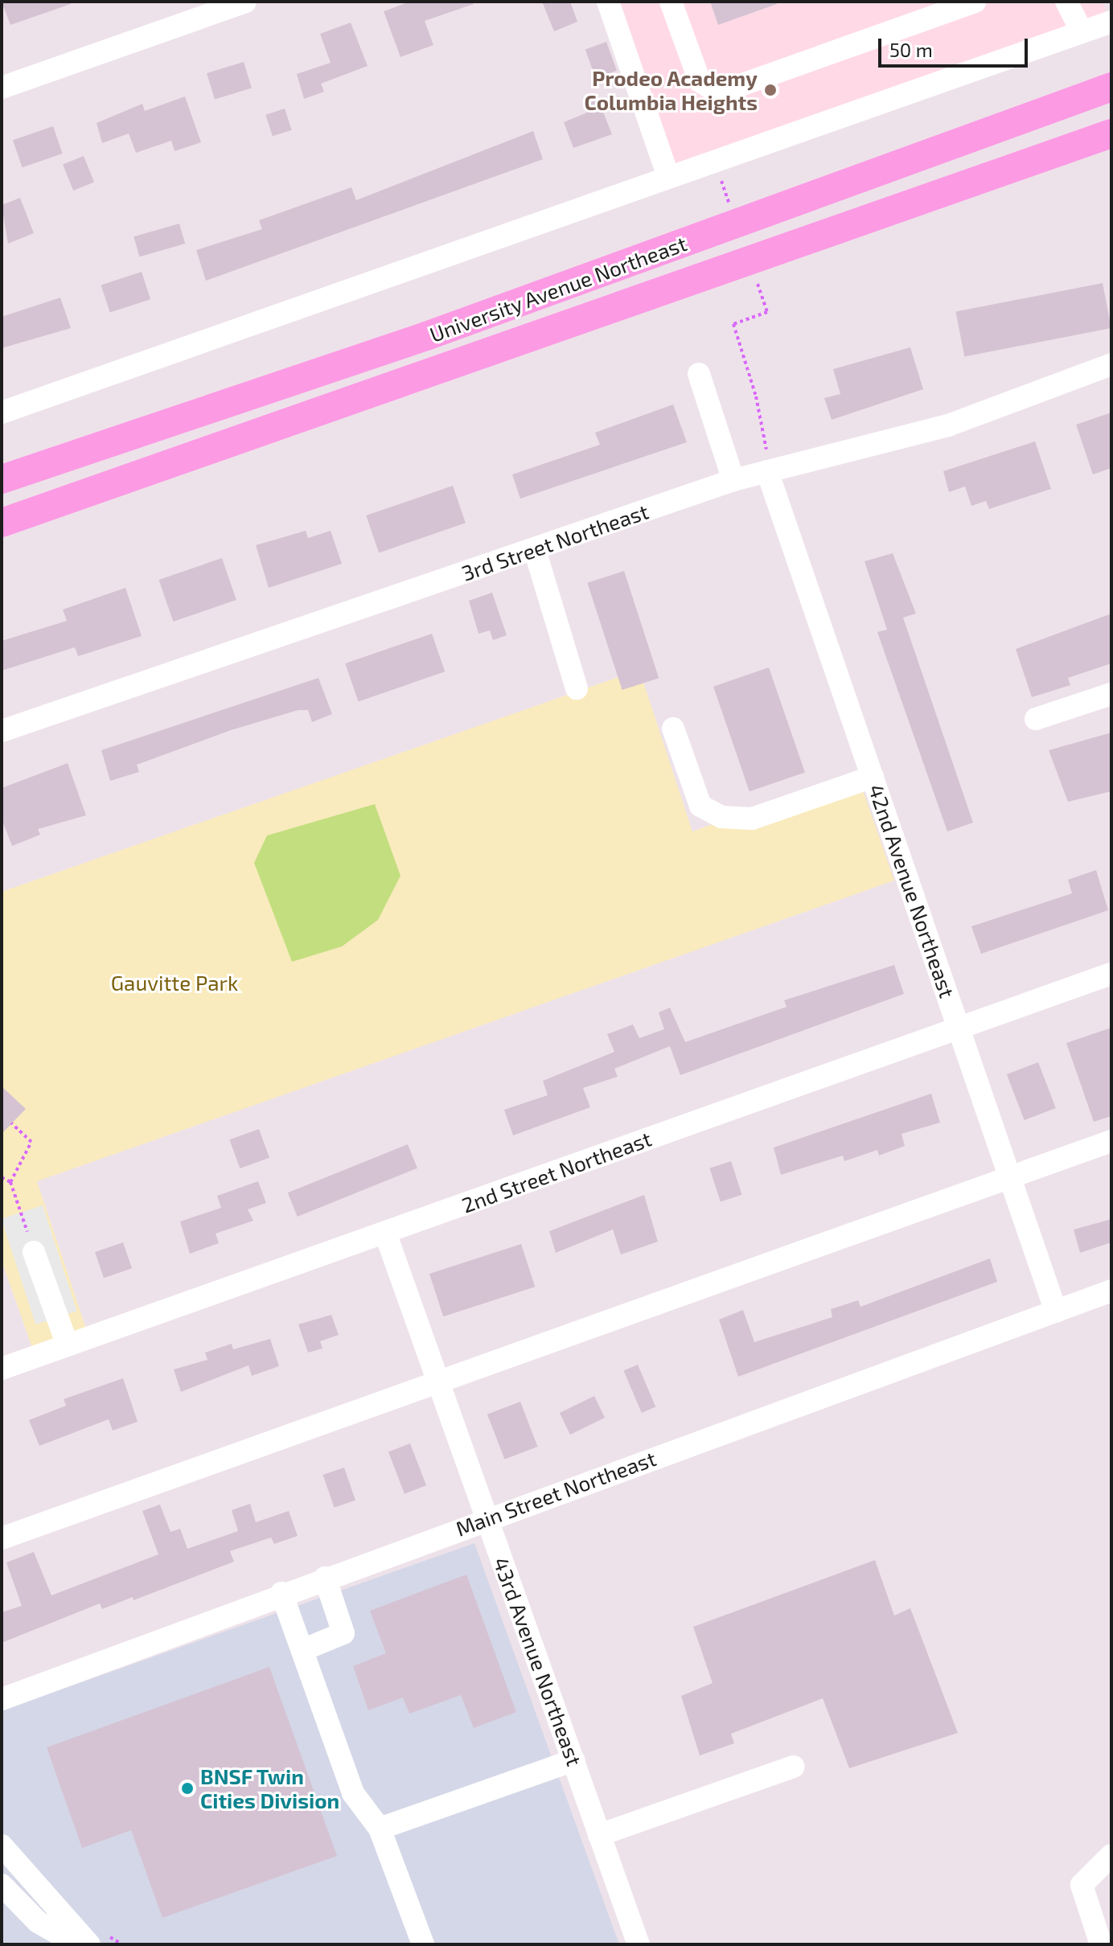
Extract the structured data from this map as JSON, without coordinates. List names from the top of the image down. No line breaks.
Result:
{"streets":{"main road":["University Avenue Northeast"],"street":["3rd Street Northeast","42nd Avenue Northeast","2nd Street Northeast","Main Street Northeast","43rd Avenue Northeast"]},"crossings":[["3rd Street Northeast","42nd Avenue Northeast"],["42nd Avenue Northeast","2nd Street Northeast"],["42nd Avenue Northeast","Main Street Northeast"],["2nd Street Northeast","43rd Avenue Northeast"],["Main Street Northeast","43rd Avenue Northeast"]],"parks":["Gauvitte Park"],"places":["Prodeo Academy Columbia Heights","BNSF Twin Cities Division"],"scale_bar":"50 m"}
